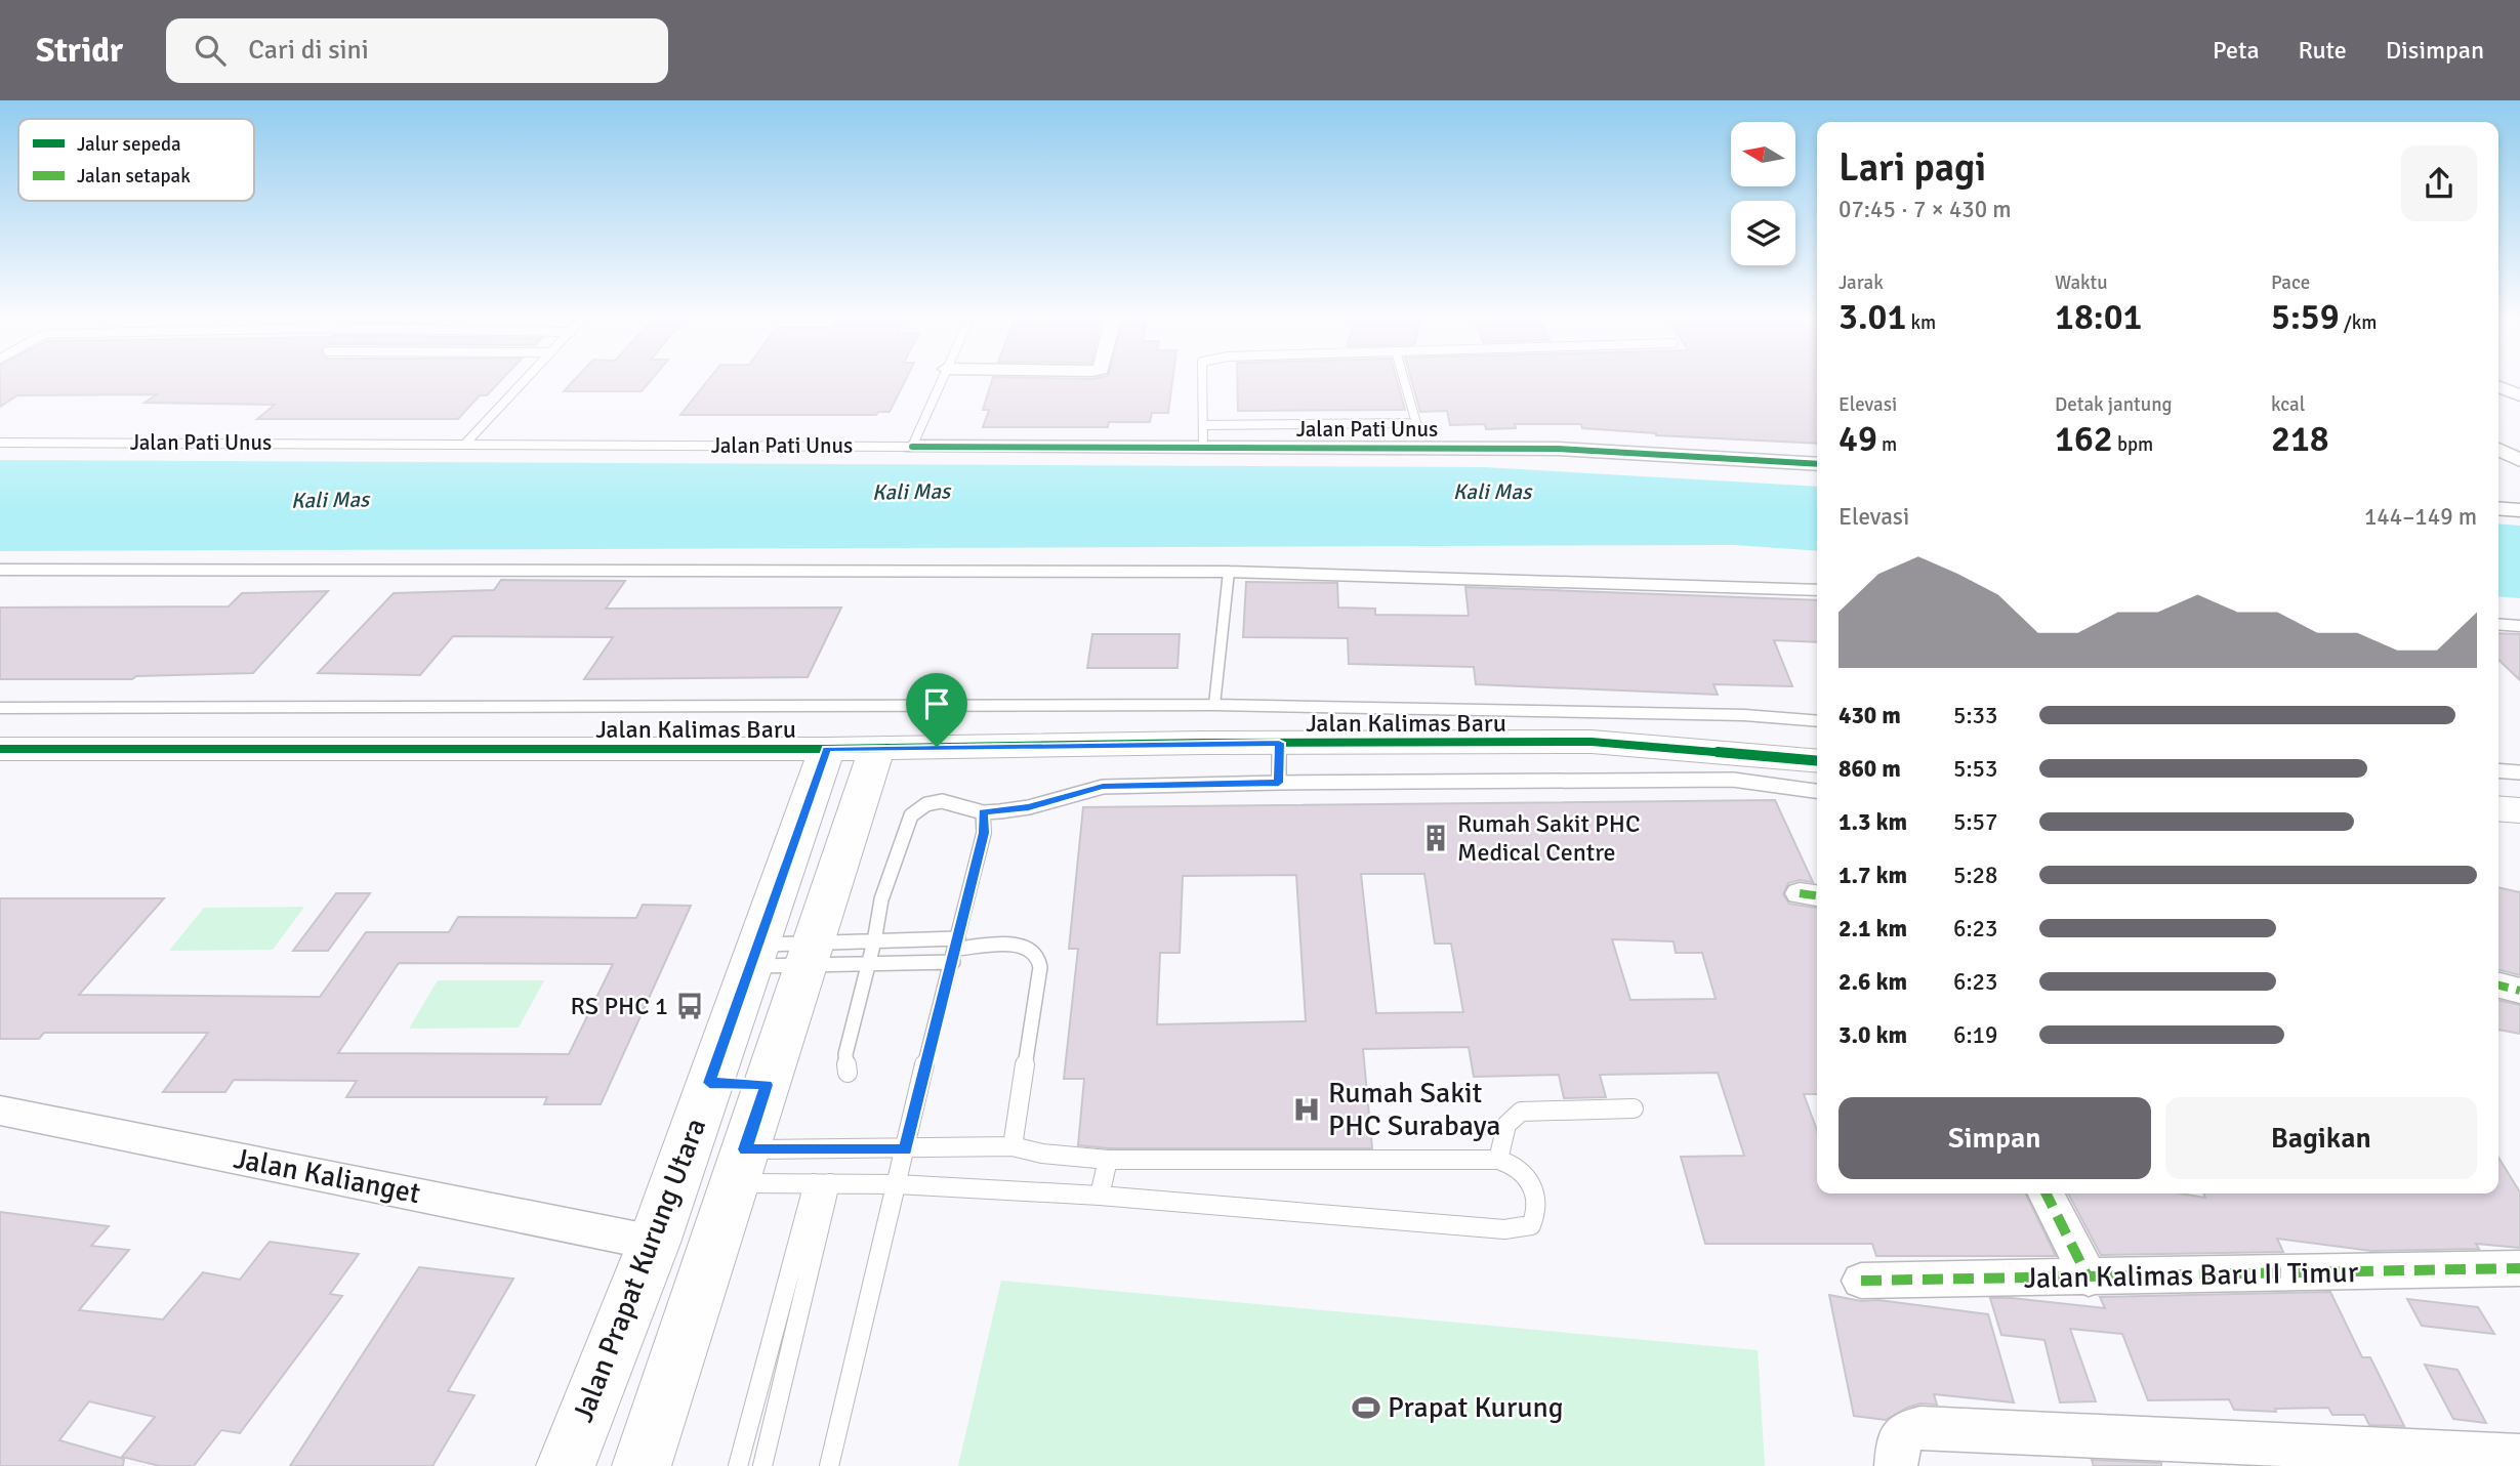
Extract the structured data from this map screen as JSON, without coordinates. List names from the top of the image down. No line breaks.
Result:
{"streets":{"street":["Jalan Pati Unus","Jalan Kalimas Baru","Jalan Kalianget","Jalan Prapat Kurung Utara","Jalan Kalimas Baru II Timur"]},"crossings":[["Jalan Kalimas Baru","Jalan Prapat Kurung Utara"],["Jalan Kalianget","Jalan Prapat Kurung Utara"]],"water":["Kali Mas"],"places":{"building":["Rumah Sakit PHC Medical Centre"],"bus stop":["RS PHC 1"],"hospital":["Rumah Sakit PHC Surabaya"],"sports":["Prapat Kurung"]},"legend":["Jalur sepeda","Jalan setapak"],"north":"left","page":{"header":"Stridr","search":"Cari di sini","nav":["Peta","Rute","Disimpan"],"heading":["Lari pagi","07:45 · 7 × 430 m"],"stats":[["Jarak","3.01 km"],["Waktu","18:01"],["Pace","5:59 /km"],["Elevasi","49 m"],["Detak jantung","162 bpm"],["kcal","218"]],"chart":["Elevasi","144–149 m"],"list":[{"name":"430 m","note":"5:33"},{"name":"860 m","note":"5:53"},{"name":"1.3 km","note":"5:57"},{"name":"1.7 km","note":"5:28"},{"name":"2.1 km","note":"6:23"},{"name":"2.6 km","note":"6:23"},{"name":"3.0 km","note":"6:19"}],"buttons":["Simpan","Bagikan"]}}
